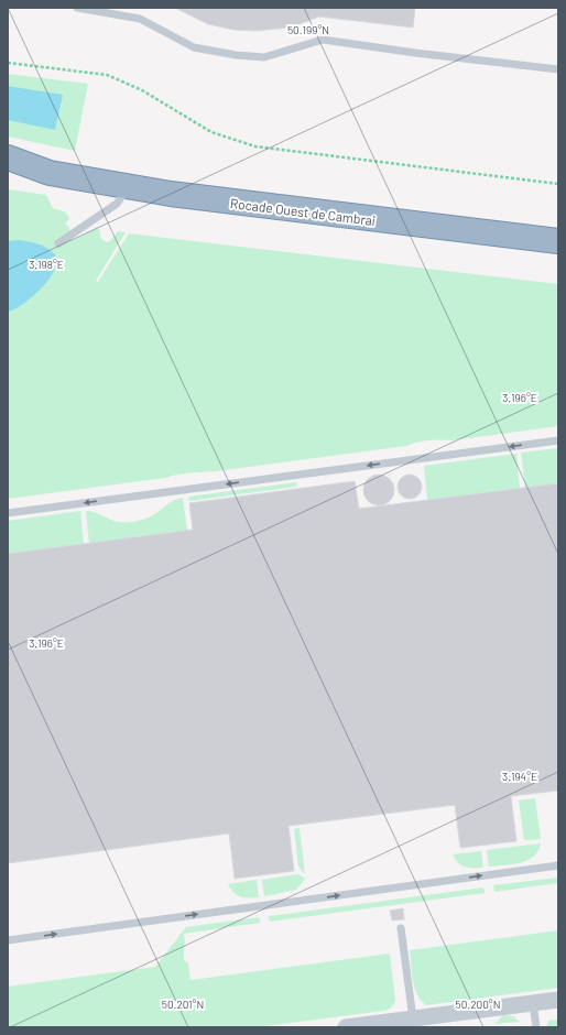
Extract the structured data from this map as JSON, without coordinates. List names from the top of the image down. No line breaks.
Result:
{"streets":{"highway":["Rocade Ouest de Cambrai"]},"coordinates":["50.199°N","3.198°E","3.196°E","3.194°E","50.201°N","50.200°N"]}
